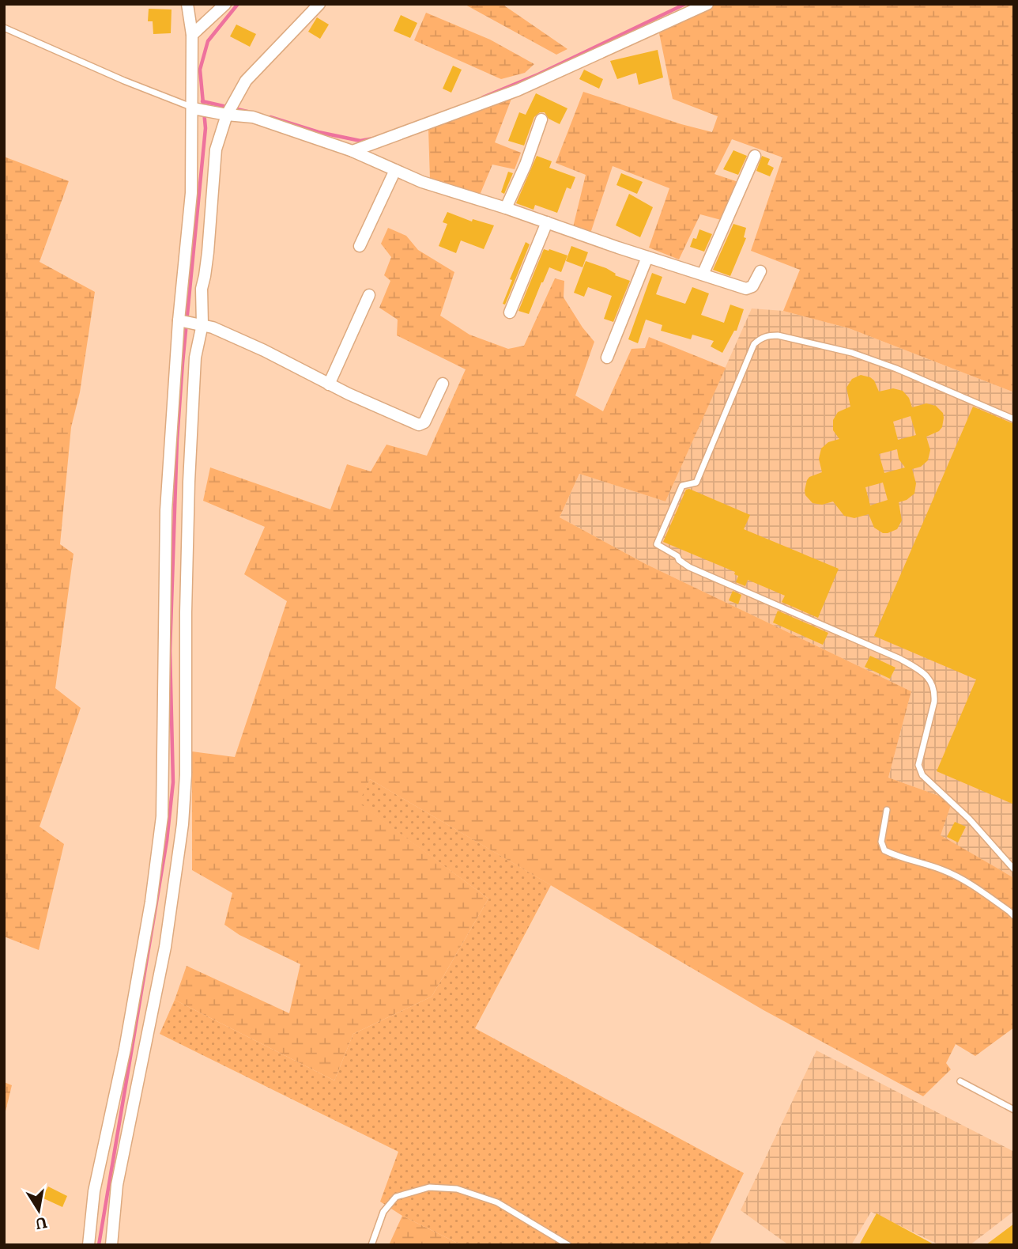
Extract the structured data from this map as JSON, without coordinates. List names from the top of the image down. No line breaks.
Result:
{"north":"bottom"}
